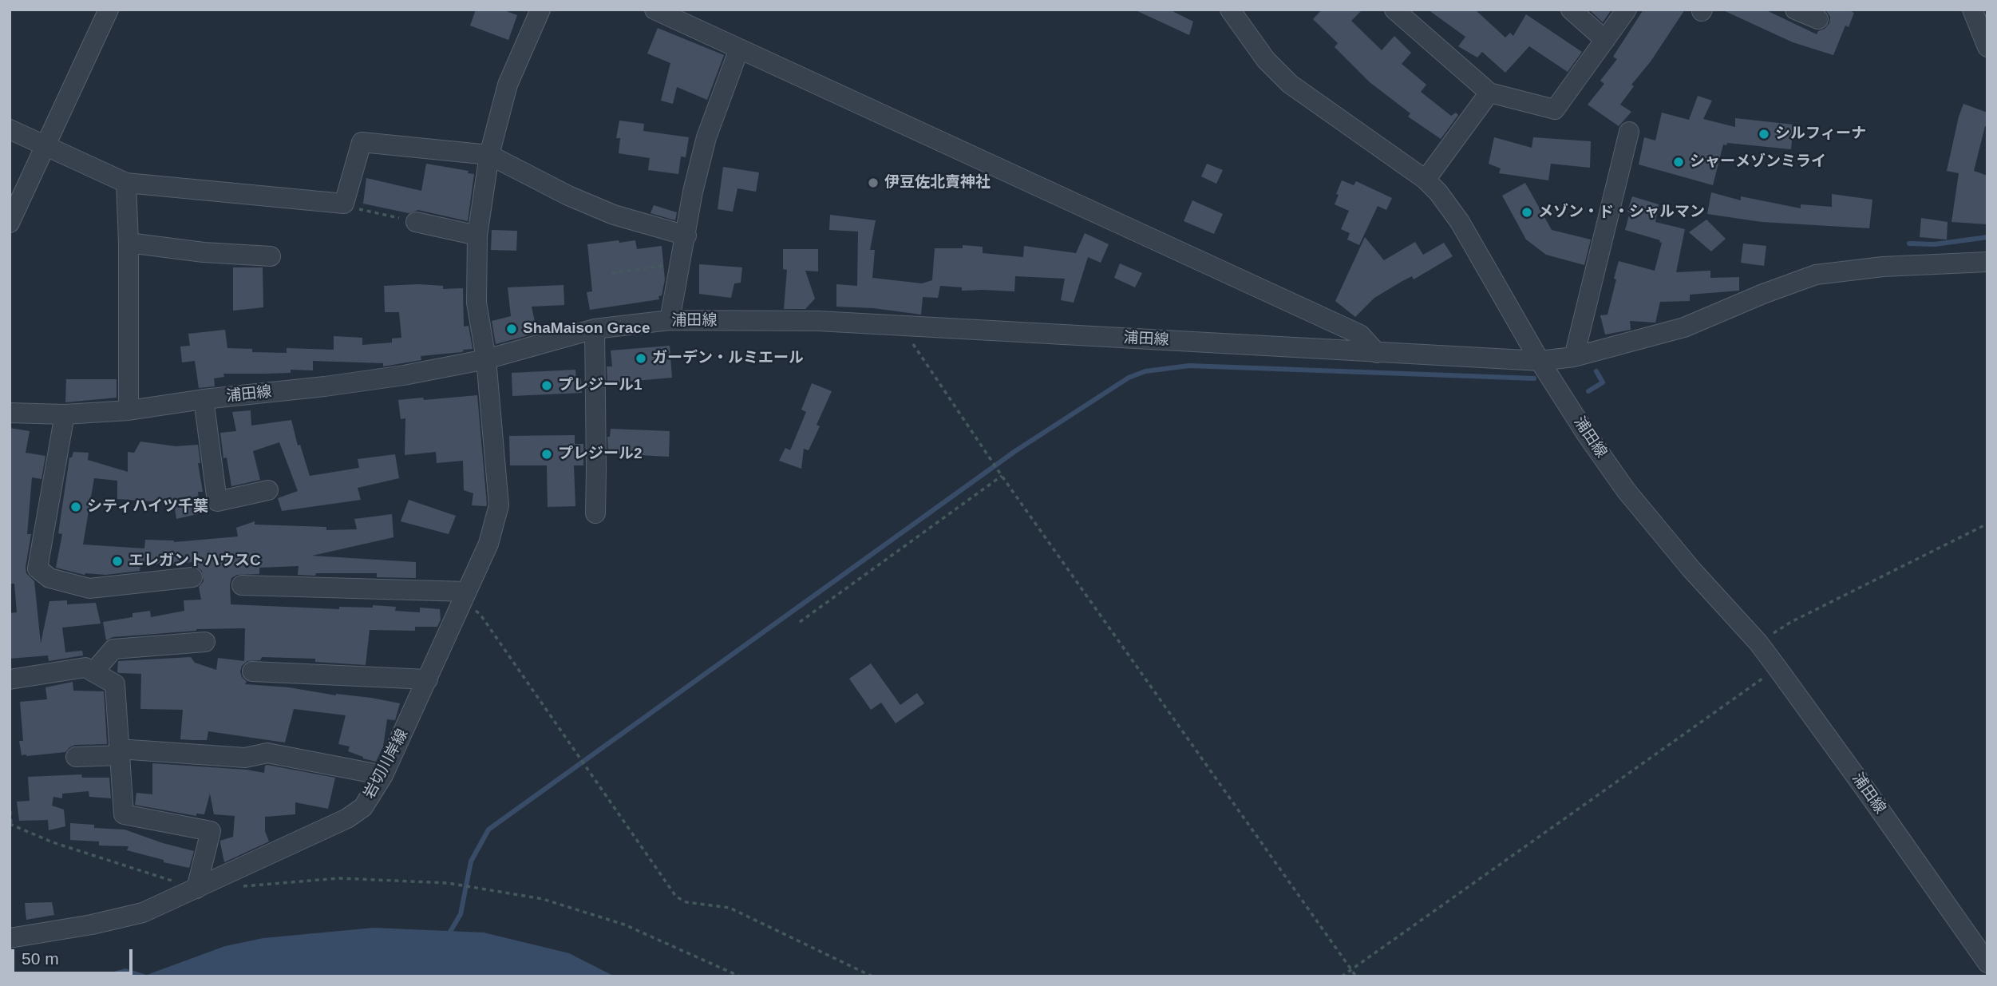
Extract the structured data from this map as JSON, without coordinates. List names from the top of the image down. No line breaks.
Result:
{"streets":{"street":["浦田線","岩切川岸線"]},"crossings":[["浦田線","岩切川岸線"]],"places":["シルフィーナ","シャーメゾンミライ","伊豆佐北賣神社","メゾン・ド・シャルマン","ShaMaison Grace","ガーデン・ルミエール","プレジール1","プレジール2","シティハイツ千葉","エレガントハウスC"],"scale_bar":"50 m"}
